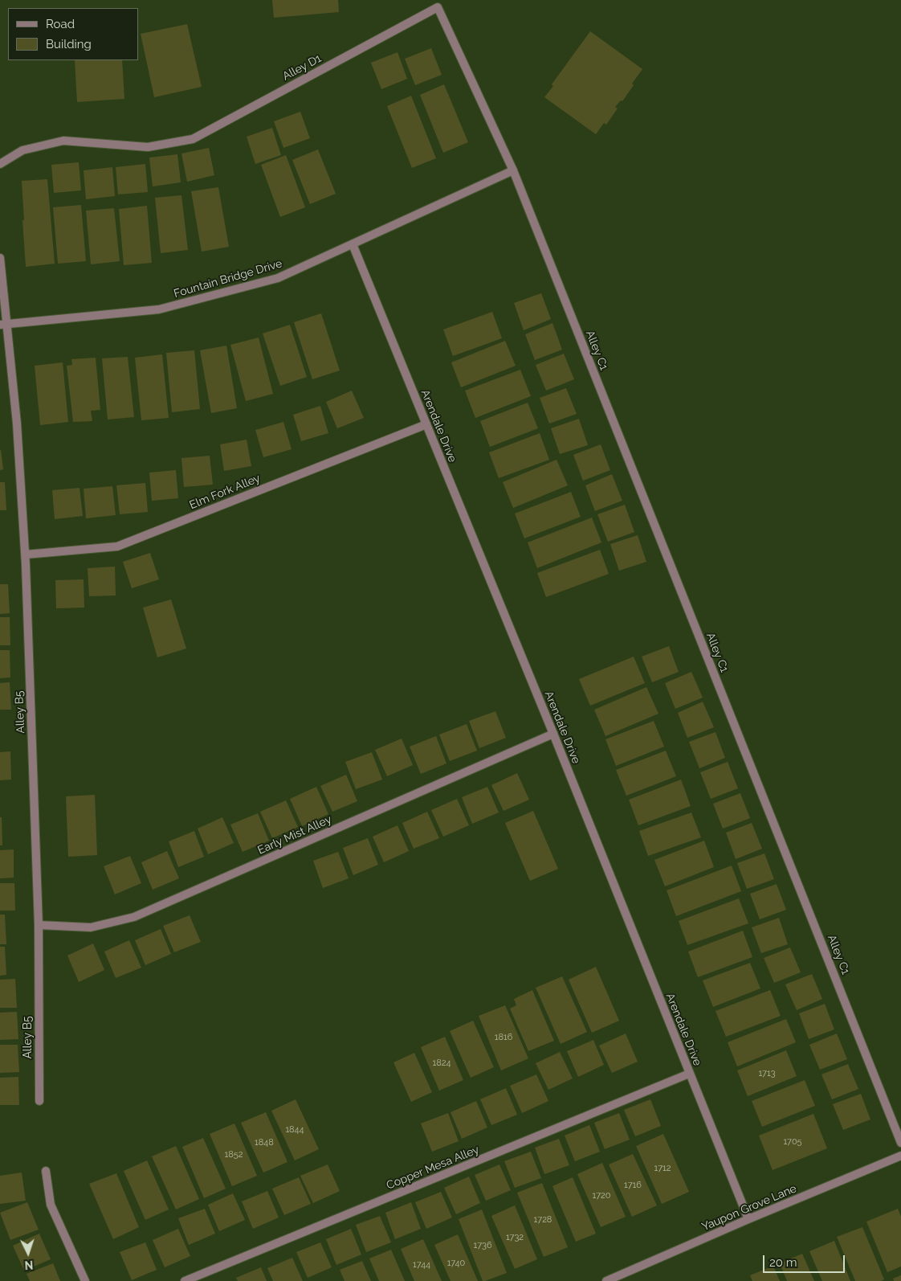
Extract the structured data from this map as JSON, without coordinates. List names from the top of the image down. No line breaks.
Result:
{"streets":{"street":["Alley D1","Fountain Bridge Drive","Alley C1","Arendale Drive","Elm Fork Alley","Alley B5","Early Mist Alley","Copper Mesa Alley","Yaupon Grove Lane"]},"crossings":[["Alley D1","Fountain Bridge Drive"],["Alley D1","Alley C1"],["Fountain Bridge Drive","Alley C1"],["Fountain Bridge Drive","Arendale Drive"],["Fountain Bridge Drive","Alley B5"],["Arendale Drive","Elm Fork Alley"],["Arendale Drive","Early Mist Alley"],["Arendale Drive","Copper Mesa Alley"],["Arendale Drive","Yaupon Grove Lane"],["Elm Fork Alley","Alley B5"],["Alley B5","Early Mist Alley"]],"house_numbers":["1816","1824","1713","1844","1705","1848","1852","1712","1716","1720","1728","1732","1736","1740","1744"],"legend":["Road","Building"],"scale_bar":"20 m","north":"bottom"}
